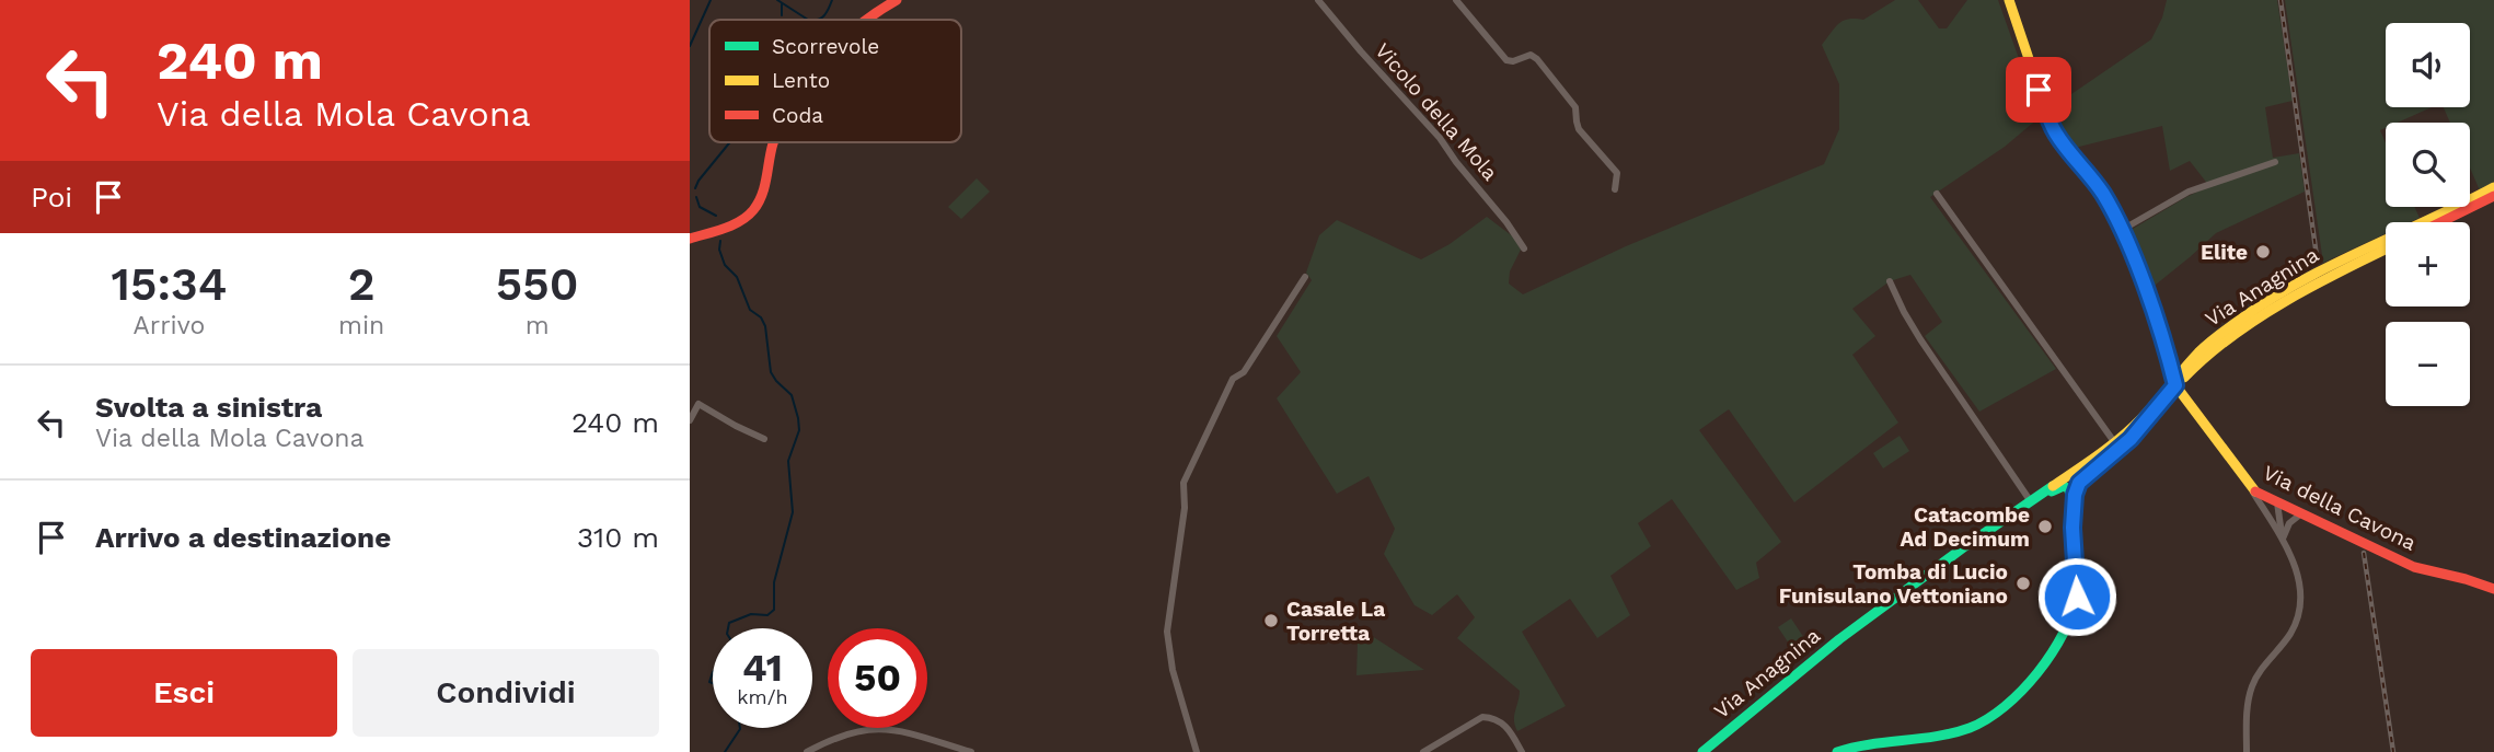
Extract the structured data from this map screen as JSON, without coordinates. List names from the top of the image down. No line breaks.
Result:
{"streets":{"main road":["Via Anagnina","Via della Cavona"],"street":["Vicolo della Mola"]},"crossings":[["Via Anagnina","Via della Cavona"]],"places":["Elite","Catacombe Ad Decimum","Tomba di Lucio Funisulano Vettoniano","Casale La Torretta"],"legend":["Scorrevole","Lento","Coda"],"page":{"turn":["240 m","Via della Mola Cavona"],"map_buttons":["+","−"],"then":"Poi","eta":["15:34","Arrivo","2","min","550","m"],"list":[{"name":"Svolta a sinistra","note":"Via della Mola Cavona","value":"240 m"},{"name":"Arrivo a destinazione","value":"310 m"}],"speed":"41 km/h","limit":"50","buttons":["Esci","Condividi"]}}
